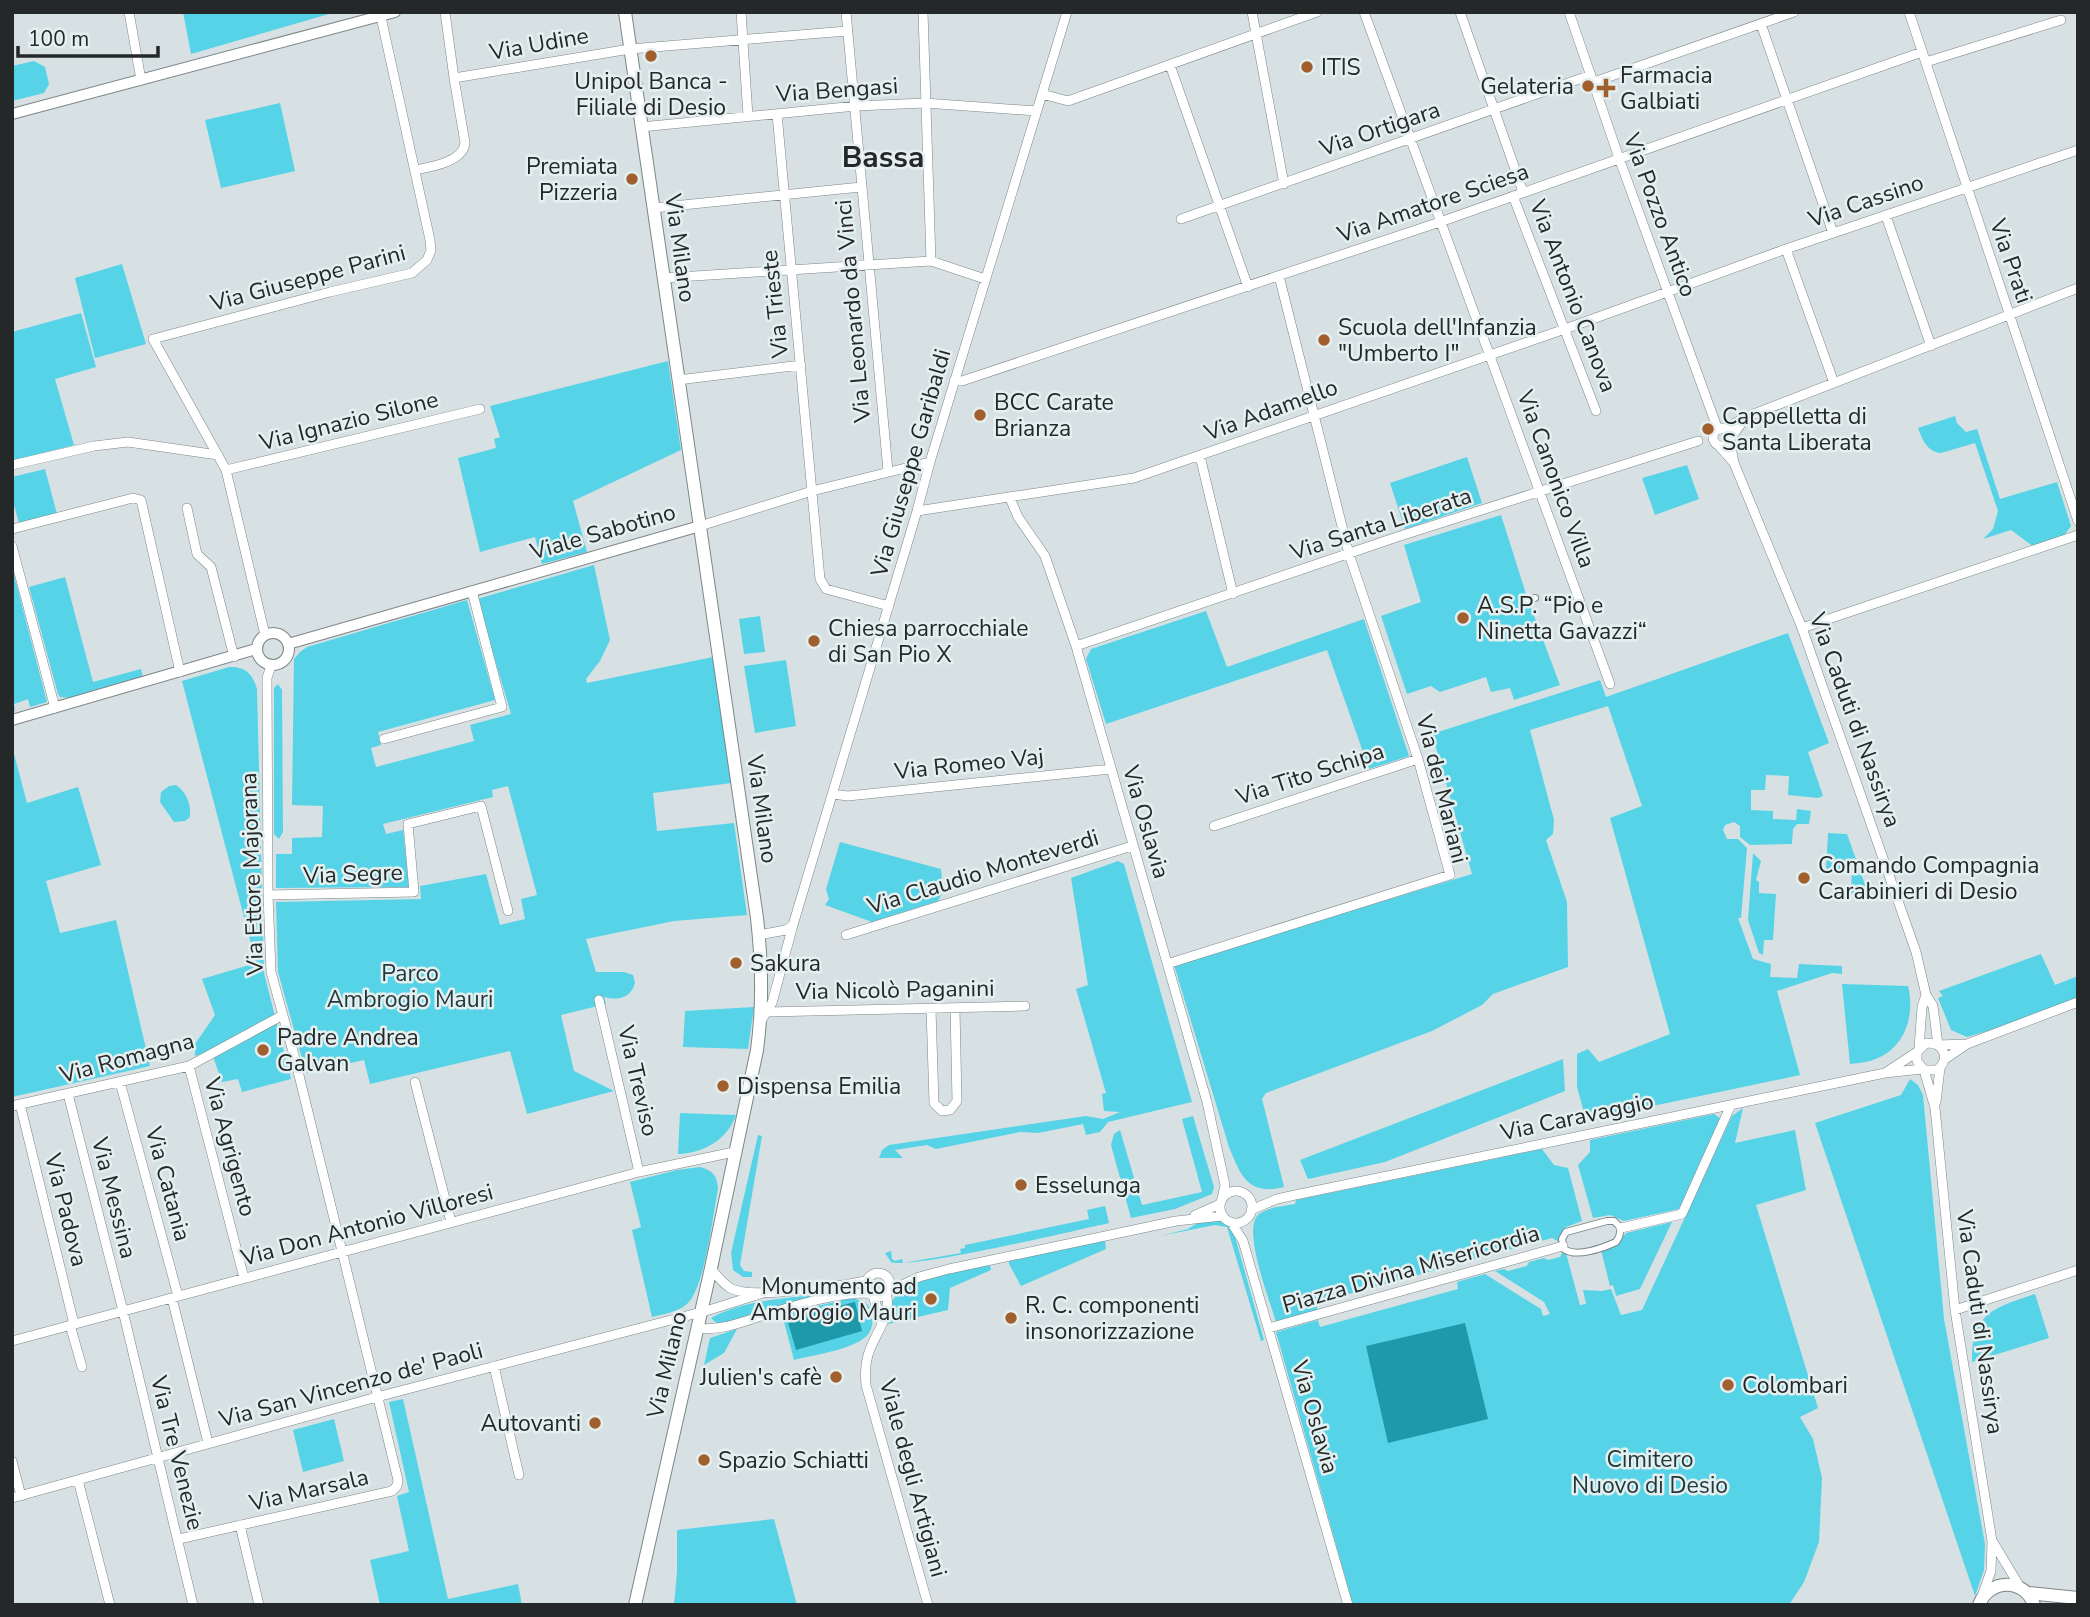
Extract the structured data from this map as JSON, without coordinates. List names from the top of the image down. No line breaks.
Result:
{"streets":{"main road":["Via Milano"],"street":["Via Udine","Via Bengasi","Via Ortigara","Via Cassino","Via Amatore Sciesa","Via Pozzo Antico","Via Prati","Via Giuseppe Parini","Via Antonio Canova","Via Trieste","Via Leonardo da Vinci","Via Adamello","Via Ignazio Silone","Via Giuseppe Garibaldi","Via Canonico Villa","Via Santa Liberata","Viale Sabotino","Via Caduti di Nassirya","Via Romeo Vaj","Via Tito Schipa","Via dei Mariani","Via Oslavia","Via Claudio Monteverdi","Via Ettore Majorana","Via Segre","Via Nicolò Paganini","Via Romagna","Via Treviso","Via Caravaggio","Via Agrigento","Via Catania","Via Messina","Via Padova","Via Don Antonio Villoresi","Piazza Divina Misericordia","Via San Vincenzo de' Paoli","Via Tre Venezie","Viale degli Artigiani","Via Marsala"]},"crossings":[["Via Udine","Via Milano"],["Via Udine","Via Leonardo da Vinci"],["Via Bengasi","Via Milano"],["Via Bengasi","Via Trieste"],["Via Bengasi","Via Leonardo da Vinci"],["Via Bengasi","Via Giuseppe Garibaldi"],["Via Ortigara","Via Pozzo Antico"],["Via Ortigara","Via Antonio Canova"],["Via Ortigara","Via Canonico Villa"],["Via Cassino","Via Pozzo Antico"],["Via Cassino","Via Prati"],["Via Cassino","Via Adamello"],["Via Amatore Sciesa","Via Pozzo Antico"],["Via Amatore Sciesa","Via Prati"],["Via Amatore Sciesa","Via Antonio Canova"],["Via Amatore Sciesa","Via Giuseppe Garibaldi"],["Via Amatore Sciesa","Via Canonico Villa"],["Via Amatore Sciesa","Via dei Mariani"],["Via Pozzo Antico","Via Adamello"],["Via Pozzo Antico","Via Santa Liberata"],["Via Milano","Via Giuseppe Garibaldi"],["Via Milano","Viale Sabotino"],["Via Milano","Via Nicolò Paganini"],["Via Milano","Via Don Antonio Villoresi"],["Via Milano","Via San Vincenzo de' Paoli"],["Via Prati","Via Santa Liberata"],["Via Antonio Canova","Via Adamello"],["Via Trieste","Via Giuseppe Garibaldi"],["Via Trieste","Viale Sabotino"],["Via Leonardo da Vinci","Viale Sabotino"],["Via Adamello","Via Giuseppe Garibaldi"],["Via Adamello","Via Canonico Villa"],["Via Adamello","Via dei Mariani"],["Via Adamello","Via Oslavia"],["Via Giuseppe Garibaldi","Viale Sabotino"],["Via Giuseppe Garibaldi","Via Romeo Vaj"],["Via Giuseppe Garibaldi","Via Nicolò Paganini"],["Via Canonico Villa","Via Santa Liberata"],["Via Santa Liberata","Via dei Mariani"],["Via Santa Liberata","Via Oslavia"],["Viale Sabotino","Via Ettore Majorana"],["Via Caduti di Nassirya","Via Caravaggio"],["Via Romeo Vaj","Via Oslavia"],["Via Tito Schipa","Via dei Mariani"],["Via dei Mariani","Via Oslavia"],["Via Oslavia","Via Claudio Monteverdi"],["Via Oslavia","Via Caravaggio"],["Via Oslavia","Piazza Divina Misericordia"],["Via Ettore Majorana","Via Segre"],["Via Ettore Majorana","Via Romagna"],["Via Ettore Majorana","Via Don Antonio Villoresi"],["Via Ettore Majorana","Via Marsala"],["Via Romagna","Via Agrigento"],["Via Romagna","Via Catania"],["Via Romagna","Via Messina"],["Via Romagna","Via Padova"],["Via Treviso","Via Don Antonio Villoresi"],["Via Caravaggio","Piazza Divina Misericordia"],["Via Agrigento","Via Don Antonio Villoresi"],["Via Catania","Via Don Antonio Villoresi"],["Via Catania","Via San Vincenzo de' Paoli"],["Via Messina","Via Don Antonio Villoresi"],["Via Messina","Via Tre Venezie"],["Via Padova","Via Don Antonio Villoresi"],["Via Don Antonio Villoresi","Via Tre Venezie"],["Via Don Antonio Villoresi","Via Marsala"],["Via San Vincenzo de' Paoli","Via Tre Venezie"],["Via San Vincenzo de' Paoli","Via Marsala"],["Via Tre Venezie","Via Marsala"]],"districts":["Bassa"],"parks":["Parco Ambrogio Mauri","Cimitero Nuovo di Desio"],"places":{"other":["Unipol Banca - Filiale di Desio","ITIS","Gelateria","Premiata Pizzeria","Scuola dell'Infanzia \"Umberto I\"","BCC Carate Brianza","Cappelletta di Santa Liberata","A.S.P. “Pio e Ninetta Gavazzi“","Chiesa parrocchiale di San Pio X","Comando Compagnia Carabinieri di Desio","Sakura","Padre Andrea Galvan","Dispensa Emilia","Esselunga","Monumento ad Ambrogio Mauri","R. C. componenti insonorizzazione","Julien's cafè","Colombari","Autovanti","Spazio Schiatti"],"health":["Farmacia Galbiati"]},"scale_bar":"100 m"}
